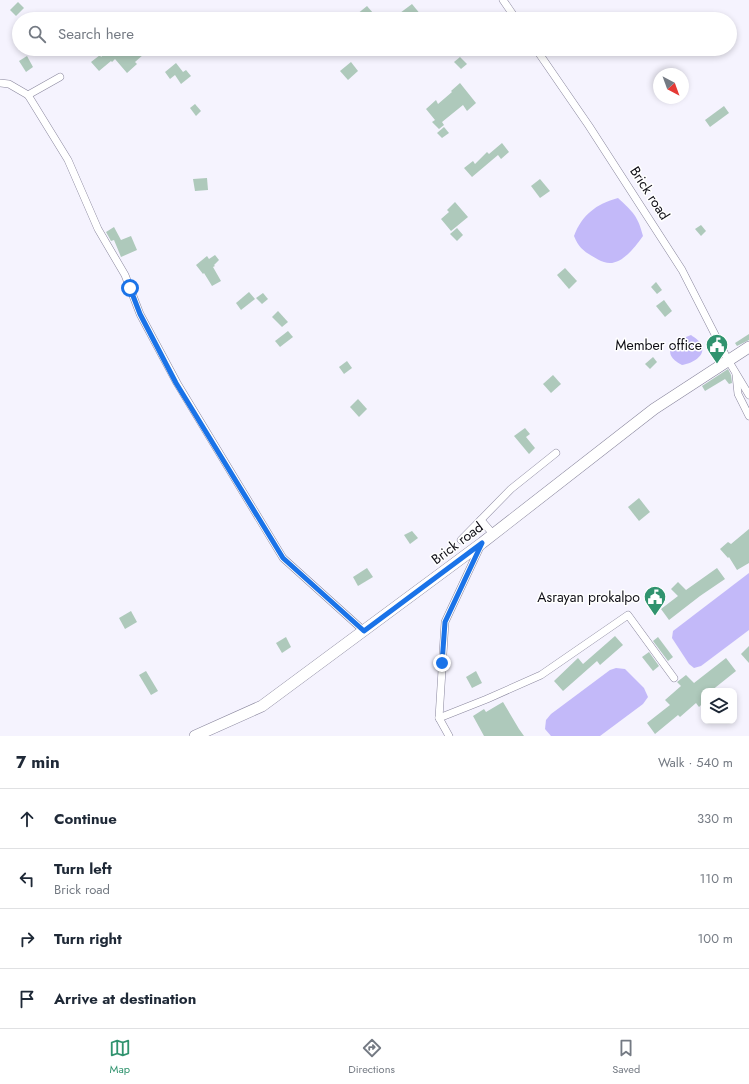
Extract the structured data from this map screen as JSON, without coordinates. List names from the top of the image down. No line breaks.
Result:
{"streets":{"main road":["Brick road"]},"places":{"public building":["Member office","Asrayan prokalpo"]},"north":"bottom right","page":{"search":"Search here","heading":["7 min","Walk · 540 m"],"list":[["Continue","330 m"],["Turn left","Brick road","110 m"],["Turn right","100 m"],"Arrive at destination"],"nav":["Map","Directions","Saved"]}}
